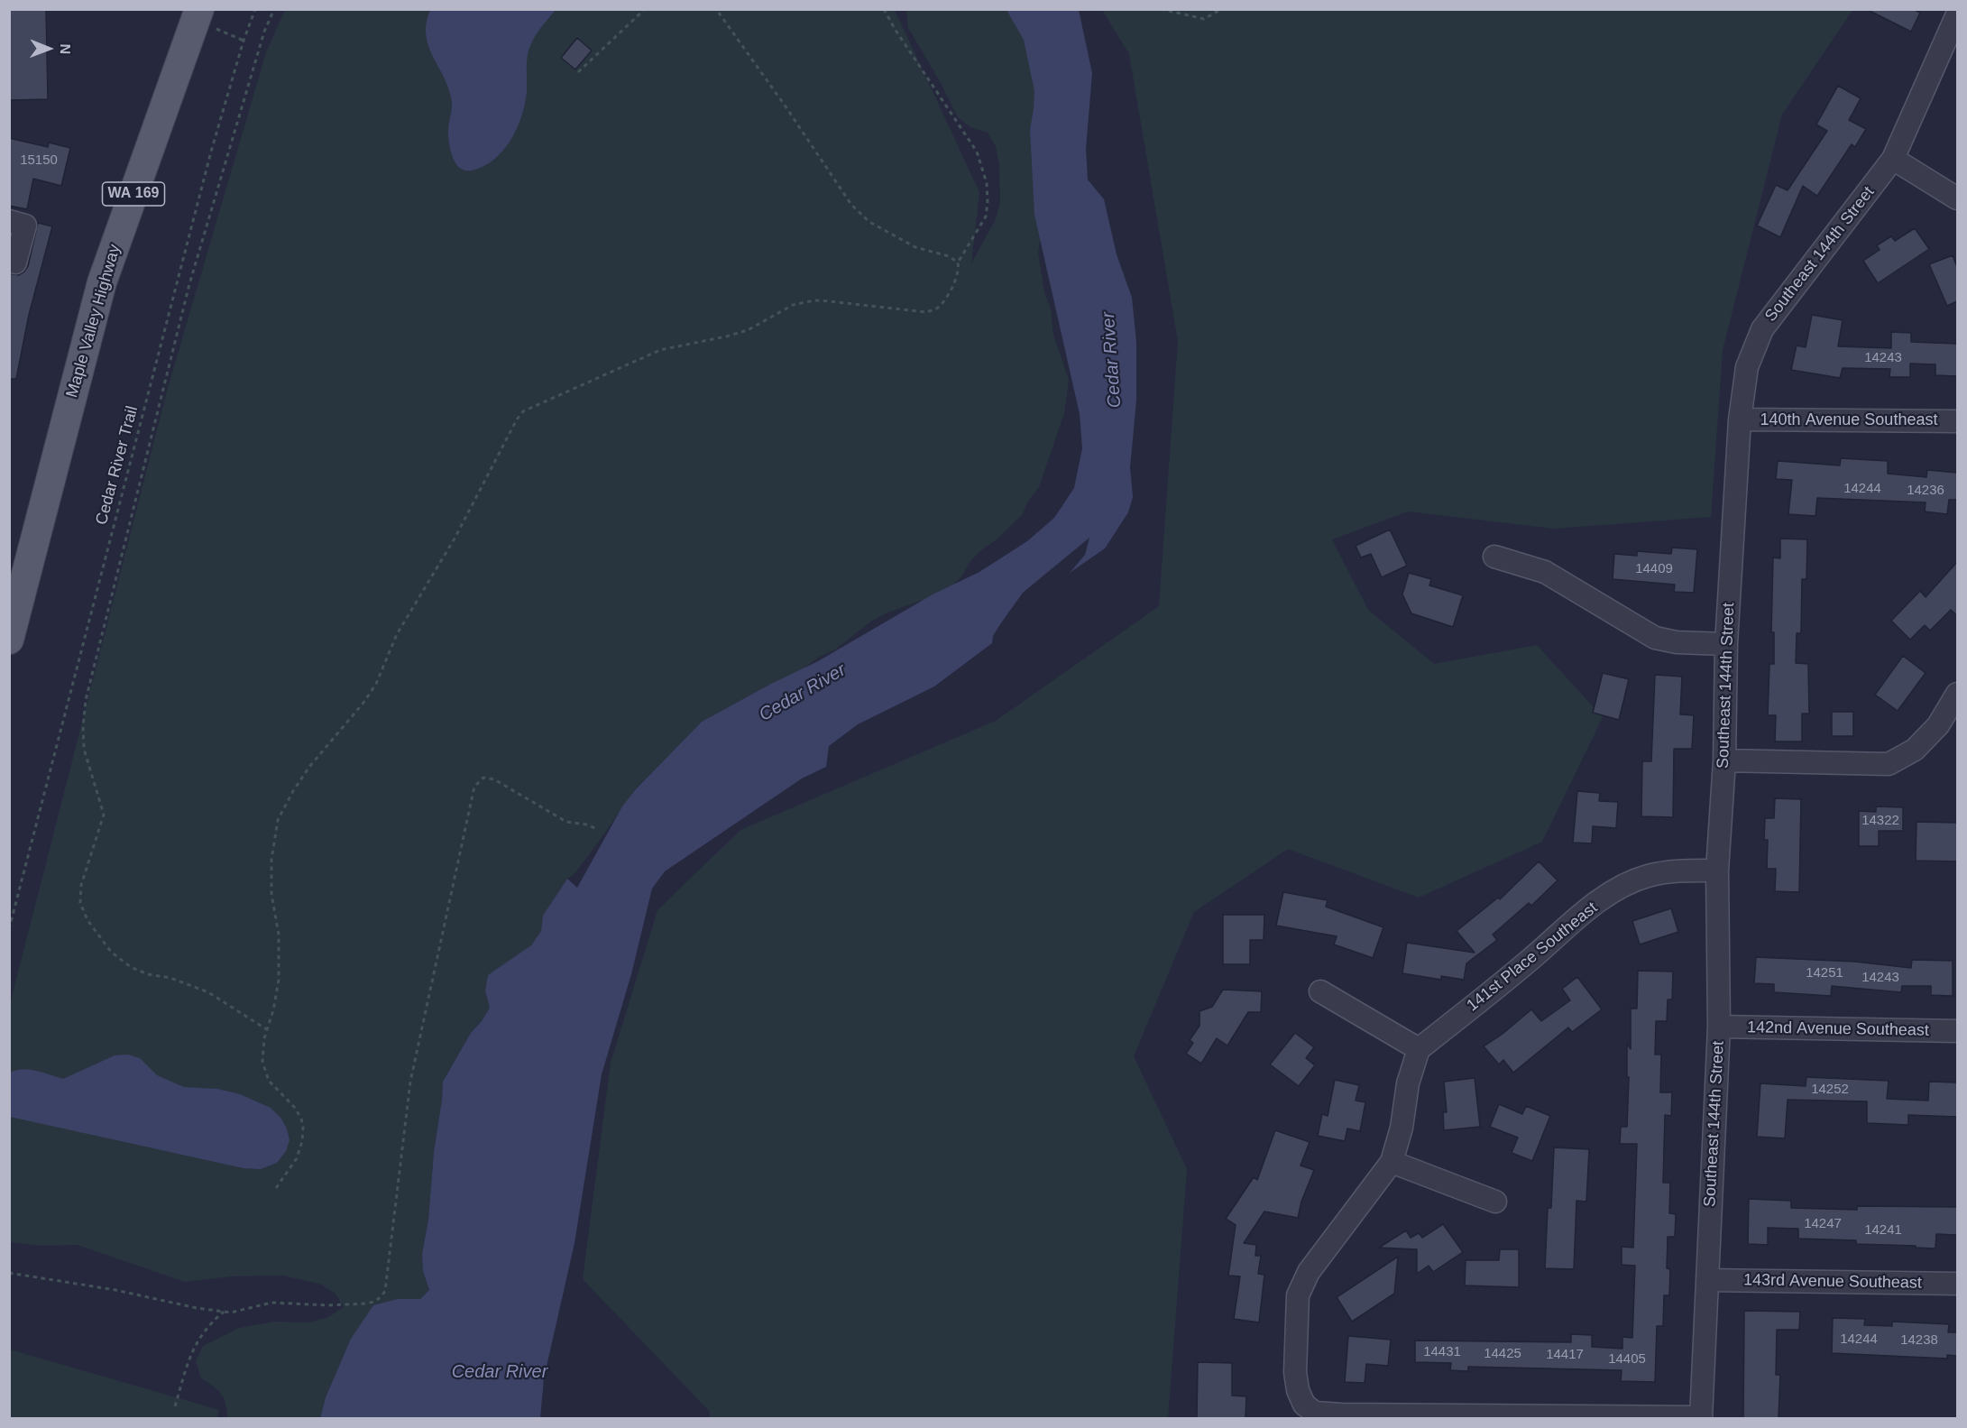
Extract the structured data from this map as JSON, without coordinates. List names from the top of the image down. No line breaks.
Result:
{"streets":{"main road":["WA 169","Maple Valley Highway"],"street":["Southeast 144th Street","140th Avenue Southeast","141st Place Southeast","142nd Avenue Southeast","143rd Avenue Southeast"],"path":["Cedar River Trail"]},"crossings":[["Southeast 144th Street","140th Avenue Southeast"],["Southeast 144th Street","141st Place Southeast"],["Southeast 144th Street","142nd Avenue Southeast"],["Southeast 144th Street","143rd Avenue Southeast"]],"water":["Cedar River"],"house_numbers":["15150","14243","14244","14236","14409","14322","14251","14243","14252","14247","14241","14244","14238","14431","14425","14417","14405"],"north":"right"}
